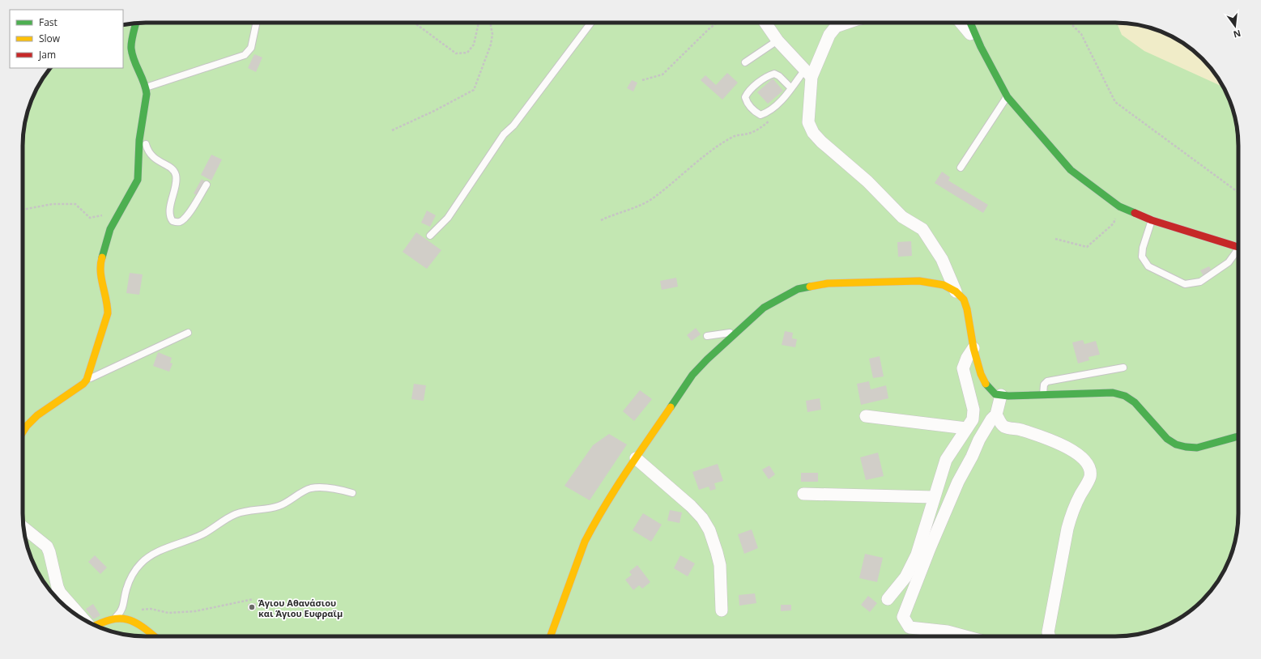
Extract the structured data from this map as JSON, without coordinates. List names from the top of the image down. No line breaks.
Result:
{"places":["Άγιου Αθανάσιου και Άγιου Ευφραϊμ"],"legend":["Fast","Slow","Jam"],"north":"bottom"}
